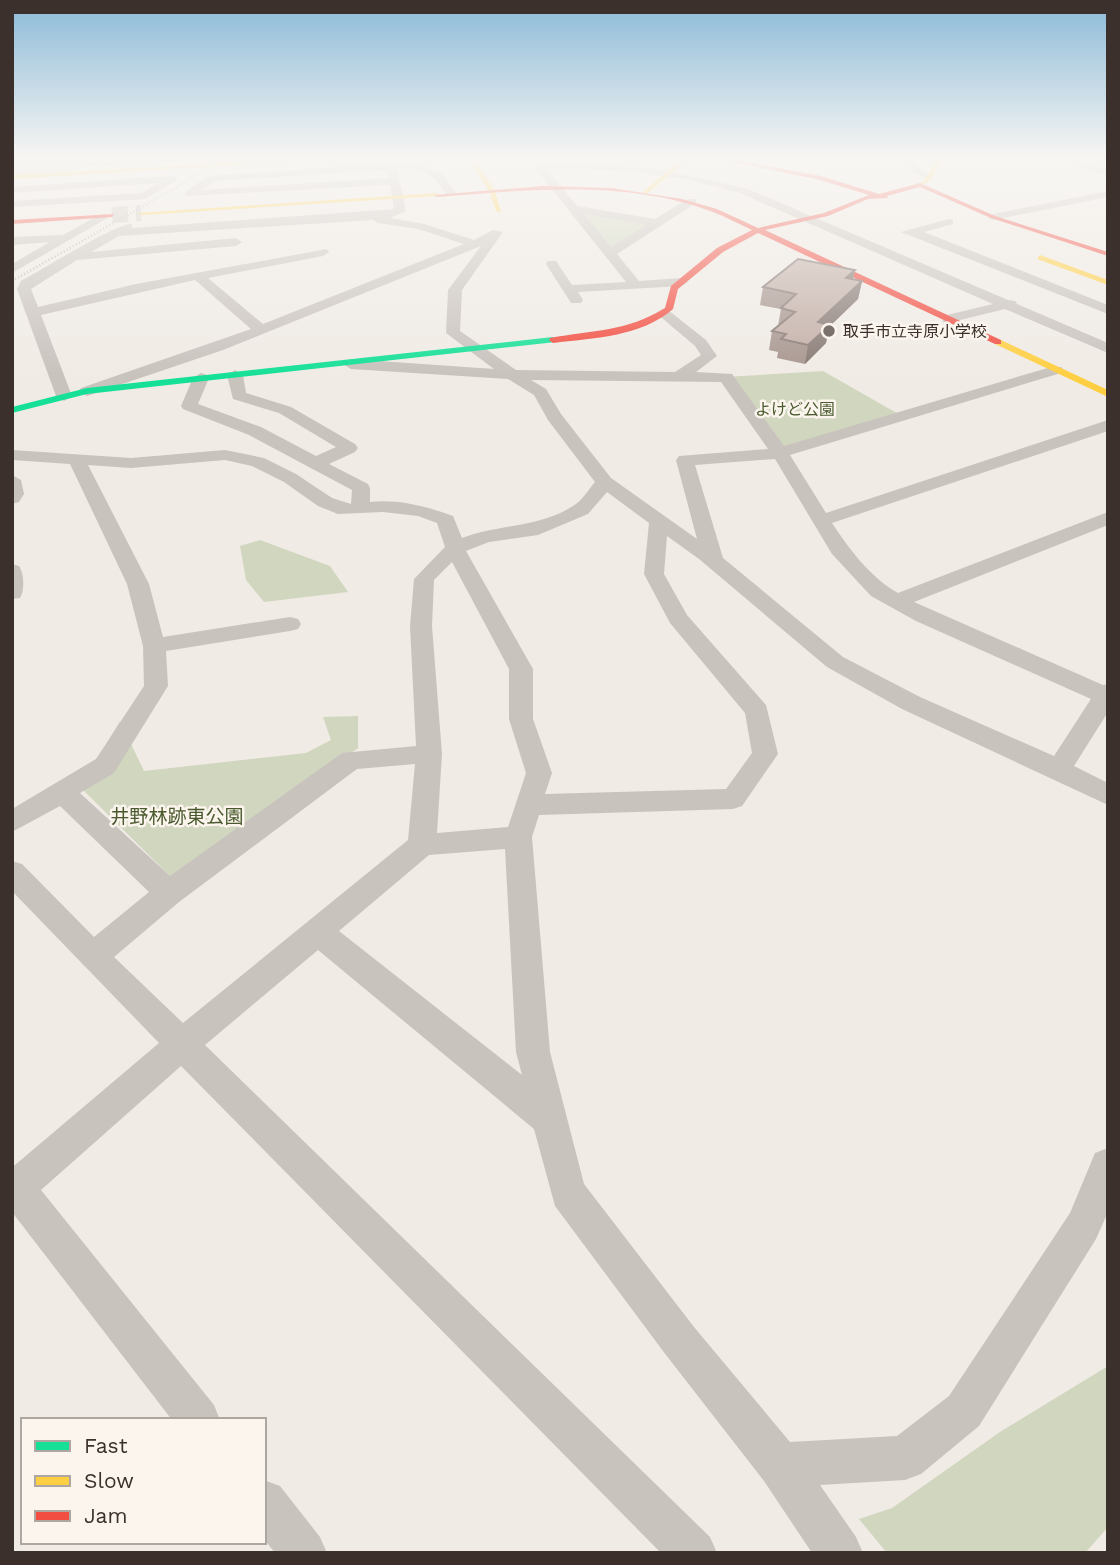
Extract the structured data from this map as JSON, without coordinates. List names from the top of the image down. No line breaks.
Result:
{"parks":["よけど公園","井野林跡東公園"],"places":["取手市立寺原小学校"],"legend":["Fast","Slow","Jam"]}
